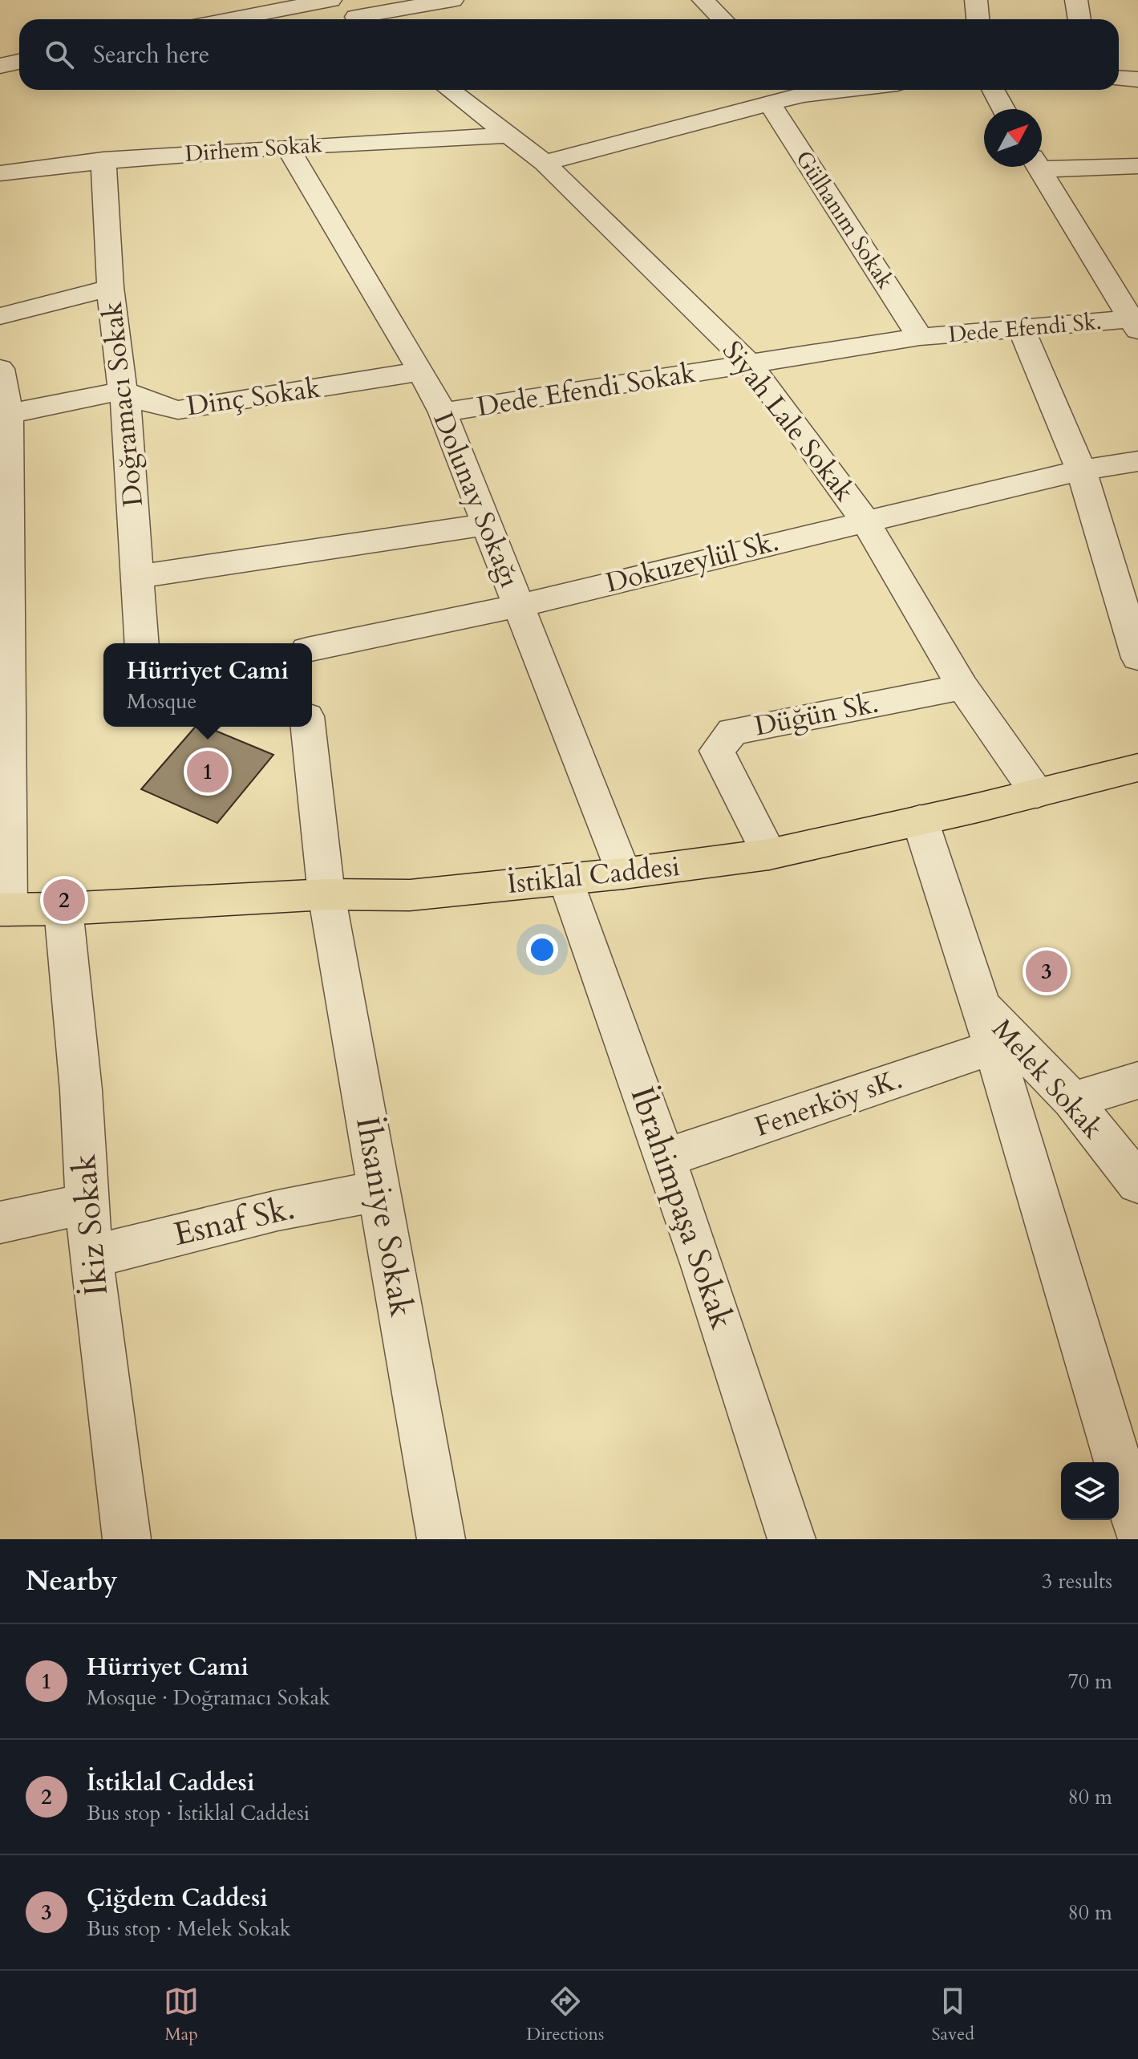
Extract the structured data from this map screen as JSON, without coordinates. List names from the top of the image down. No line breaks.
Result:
{"streets":{"main road":["İstiklal Caddesi"],"street":["Dirhem Sokak","Gülhanım Sokak","Dede Efendi Sk.","Dede Efendi Sokak","Dinç Sokak","Doğramacı Sokak","Siyah Lale Sokak","Dolunay Sokağı","Dokuzeylül Sk.","Düğün Sk.","Melek Sokak","Fenerköy sK.","İbrahimpaşa Sokak","İhsaniye Sokak","Esnaf Sk.","İkiz Sokak"]},"crossings":[["Dirhem Sokak","Doğramacı Sokak"],["Dirhem Sokak","Siyah Lale Sokak"],["Dirhem Sokak","Dolunay Sokağı"],["Gülhanım Sokak","Dede Efendi Sk."],["Gülhanım Sokak","Dede Efendi Sokak"],["Dede Efendi Sk.","Dede Efendi Sokak"],["Dede Efendi Sokak","Siyah Lale Sokak"],["Dede Efendi Sokak","Dolunay Sokağı"],["Dinç Sokak","Doğramacı Sokak"],["Dinç Sokak","Dolunay Sokağı"],["Siyah Lale Sokak","Dokuzeylül Sk."],["Siyah Lale Sokak","Düğün Sk."],["Siyah Lale Sokak","İstiklal Caddesi"],["Dolunay Sokağı","Dokuzeylül Sk."],["Dolunay Sokağı","İstiklal Caddesi"],["Düğün Sk.","İstiklal Caddesi"],["İstiklal Caddesi","İbrahimpaşa Sokak"],["İstiklal Caddesi","İhsaniye Sokak"],["İstiklal Caddesi","İkiz Sokak"],["Fenerköy sK.","İbrahimpaşa Sokak"],["İhsaniye Sokak","Esnaf Sk."],["Esnaf Sk.","İkiz Sokak"]],"north":"top right","page":{"search":"Search here","popup":["Hürriyet Cami","Mosque"],"pins":["1","2","3"],"heading":["Nearby","3 results"],"list":[{"mark":"1","name":"Hürriyet Cami","note":"Mosque · Doğramacı Sokak","value":"70 m"},{"mark":"2","name":"İstiklal Caddesi","note":"Bus stop · İstiklal Caddesi","value":"80 m"},{"mark":"3","name":"Çiğdem Caddesi","note":"Bus stop · Melek Sokak","value":"80 m"}],"nav":["Map","Directions","Saved"]}}
